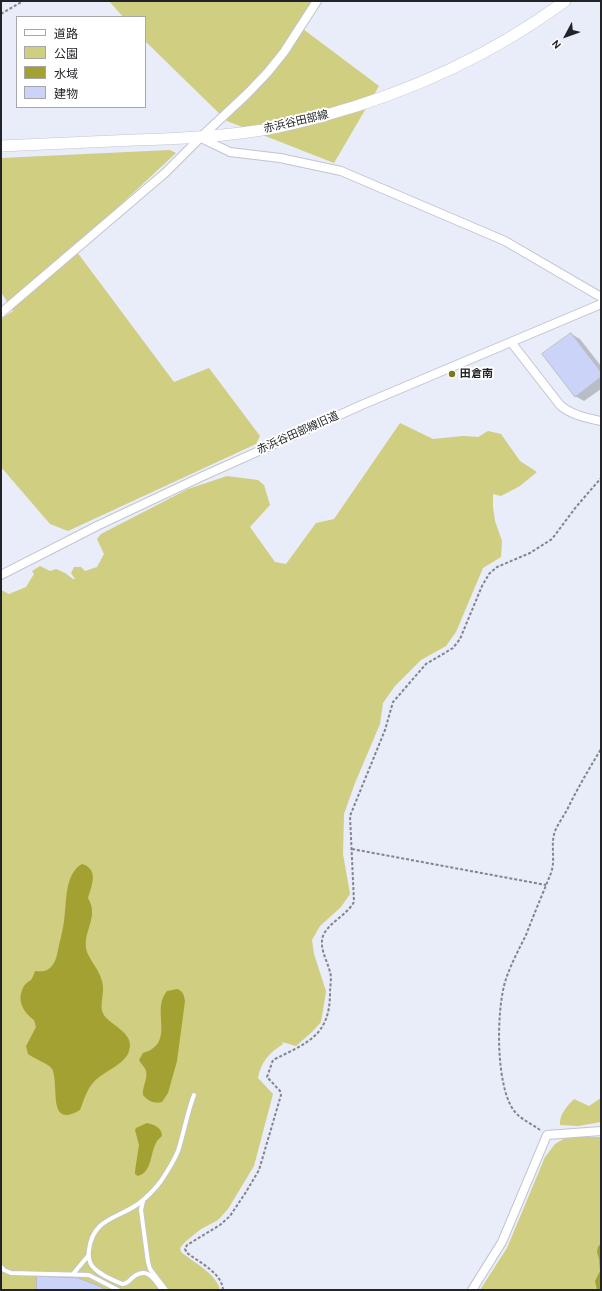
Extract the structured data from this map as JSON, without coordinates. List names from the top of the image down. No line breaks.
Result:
{"streets":{"main road":["赤浜谷田部線"],"street":["赤浜谷田部線旧道"]},"places":["田倉南"],"legend":["道路","公園","水域","建物"],"north":"bottom left"}
